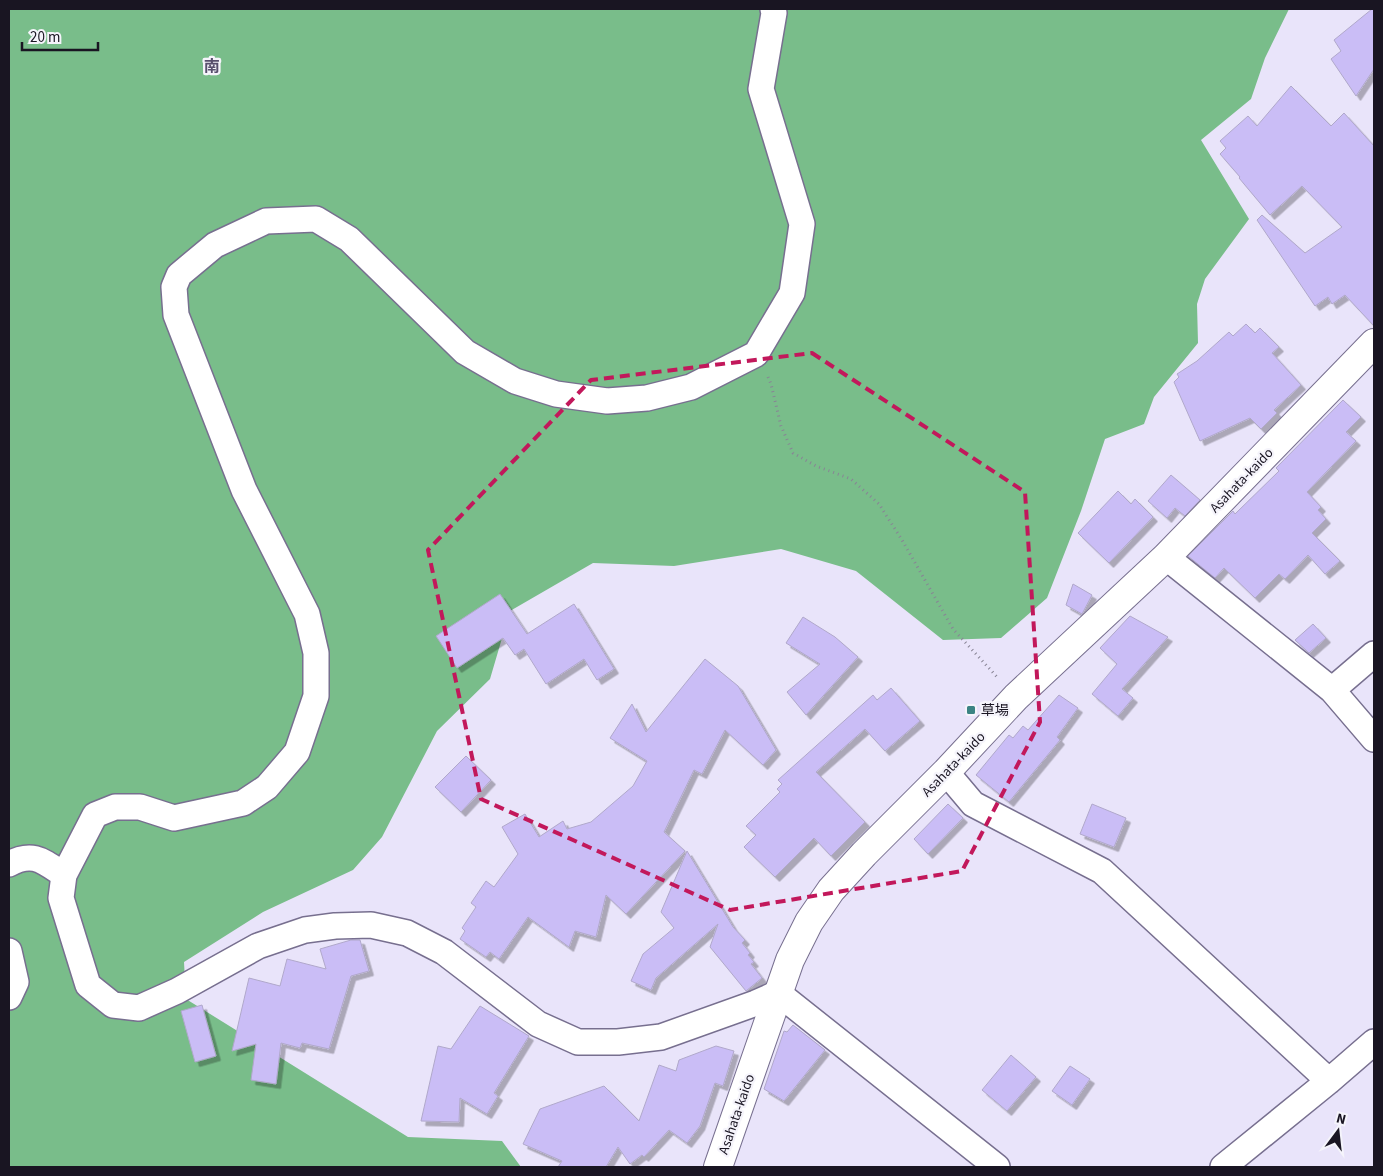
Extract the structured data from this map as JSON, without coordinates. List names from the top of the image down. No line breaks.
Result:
{"streets":{"street":["Asahata-kaido"]},"districts":["南"],"places":{"transit":["草場"]},"scale_bar":"20 m","north":"top"}
